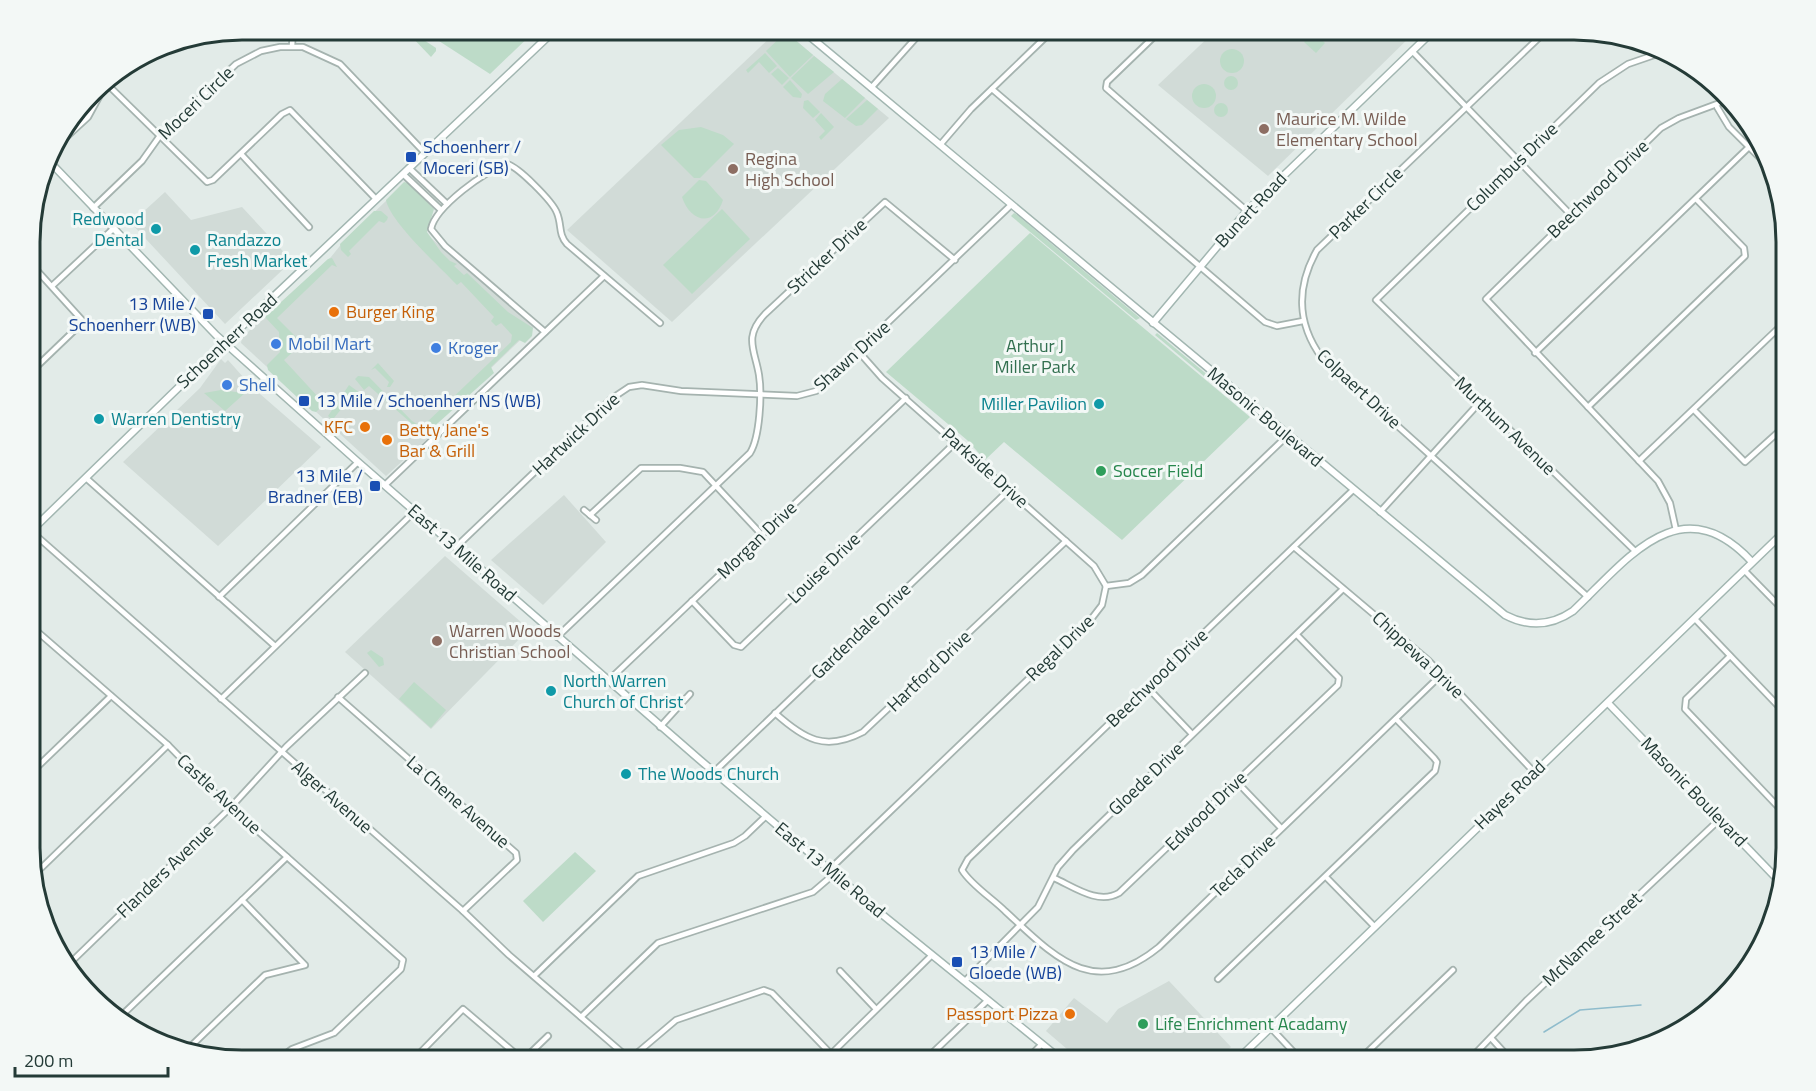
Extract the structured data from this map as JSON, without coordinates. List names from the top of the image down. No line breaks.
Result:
{"streets":{"street":["Moceri Circle","Columbus Drive","Beechwood Drive","Parker Circle","Bunert Road","Stricker Drive","Schoenherr Road","Shawn Drive","Colpaert Drive","Masonic Boulevard","Murthum Avenue","Hartwick Drive","Parkside Drive","Morgan Drive","East 13 Mile Road","Louise Drive","Gardendale Drive","Regal Drive","Chippewa Drive","Hartford Drive","Gloede Drive","Castle Avenue","Hayes Road","Alger Avenue","La Chene Avenue","Edwood Drive","Tecla Drive","Flanders Avenue","McNamee Street"]},"crossings":[["Moceri Circle","Schoenherr Road"],["Moceri Circle","East 13 Mile Road"],["Columbus Drive","Murthum Avenue"],["Beechwood Drive","Masonic Boulevard"],["Beechwood Drive","Chippewa Drive"],["Beechwood Drive","Tecla Drive"],["Parker Circle","Colpaert Drive"],["Bunert Road","Masonic Boulevard"],["Stricker Drive","Shawn Drive"],["Stricker Drive","Hartwick Drive"],["Schoenherr Road","East 13 Mile Road"],["Shawn Drive","Masonic Boulevard"],["Shawn Drive","Hartwick Drive"],["Shawn Drive","Parkside Drive"],["Colpaert Drive","Masonic Boulevard"],["Masonic Boulevard","Murthum Avenue"],["Masonic Boulevard","Hayes Road"],["Masonic Boulevard","McNamee Street"],["Hartwick Drive","East 13 Mile Road"],["Parkside Drive","Morgan Drive"],["Parkside Drive","Louise Drive"],["Parkside Drive","Gardendale Drive"],["Parkside Drive","Regal Drive"],["Parkside Drive","Hartford Drive"],["Morgan Drive","East 13 Mile Road"],["Morgan Drive","Louise Drive"],["East 13 Mile Road","Gardendale Drive"],["East 13 Mile Road","Regal Drive"],["East 13 Mile Road","Gloede Drive"],["Gardendale Drive","Hartford Drive"],["Regal Drive","Alger Avenue"],["Chippewa Drive","Gloede Drive"],["Chippewa Drive","Hayes Road"],["Chippewa Drive","Tecla Drive"],["Gloede Drive","Edwood Drive"],["Gloede Drive","Tecla Drive"],["Castle Avenue","Flanders Avenue"],["Alger Avenue","La Chene Avenue"],["Alger Avenue","Flanders Avenue"],["La Chene Avenue","Flanders Avenue"]],"parks":["Arthur J Miller Park"],"places":{"other":["Maurice M. Wilde Elementary School","Regina High School","Redwood Dental","Randazzo Fresh Market","Burger King","Mobil Mart","Kroger","Shell","Miller Pavilion","Warren Dentistry","KFC","Betty Jane's Bar & Grill","Soccer Field","Warren Woods Christian School","North Warren Church of Christ","The Woods Church","Passport Pizza","Life Enrichment Acadamy"],"transit":["Schoenherr / Moceri (SB)","13 Mile / Schoenherr (WB)","13 Mile / Schoenherr NS (WB)","13 Mile / Bradner (EB)","13 Mile / Gloede (WB)"]},"scale_bar":"200 m"}
